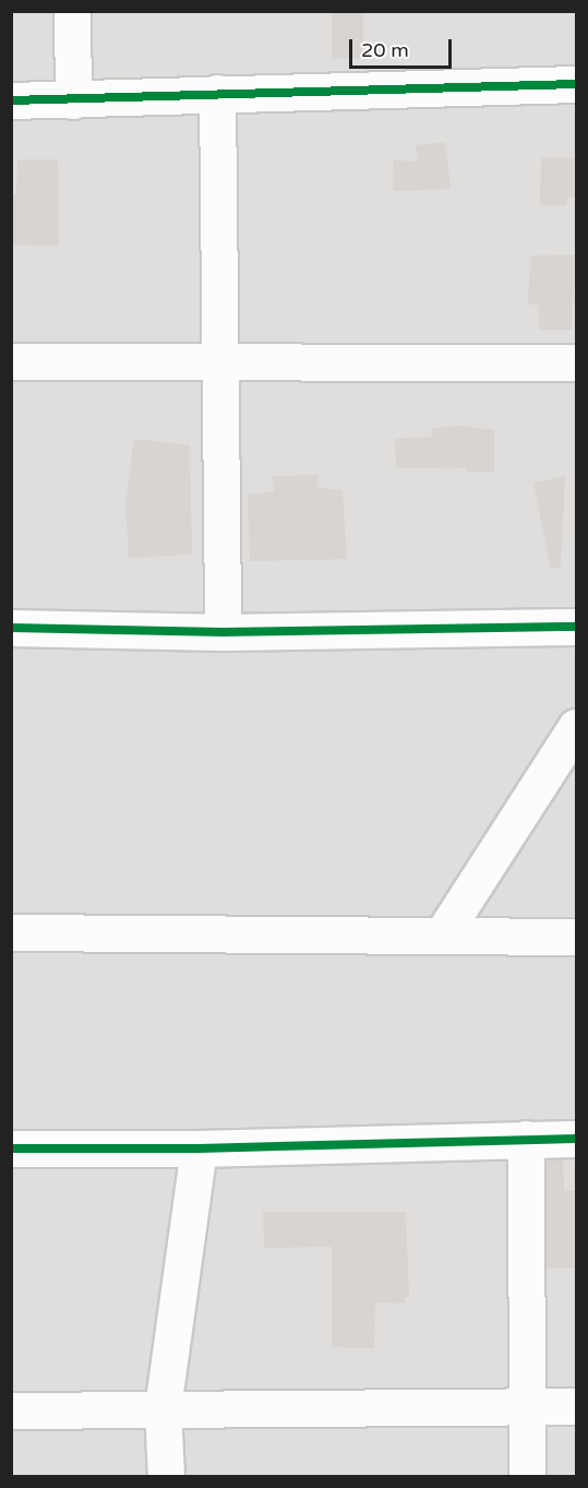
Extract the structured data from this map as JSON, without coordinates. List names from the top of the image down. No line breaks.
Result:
{"scale_bar":"20 m"}
